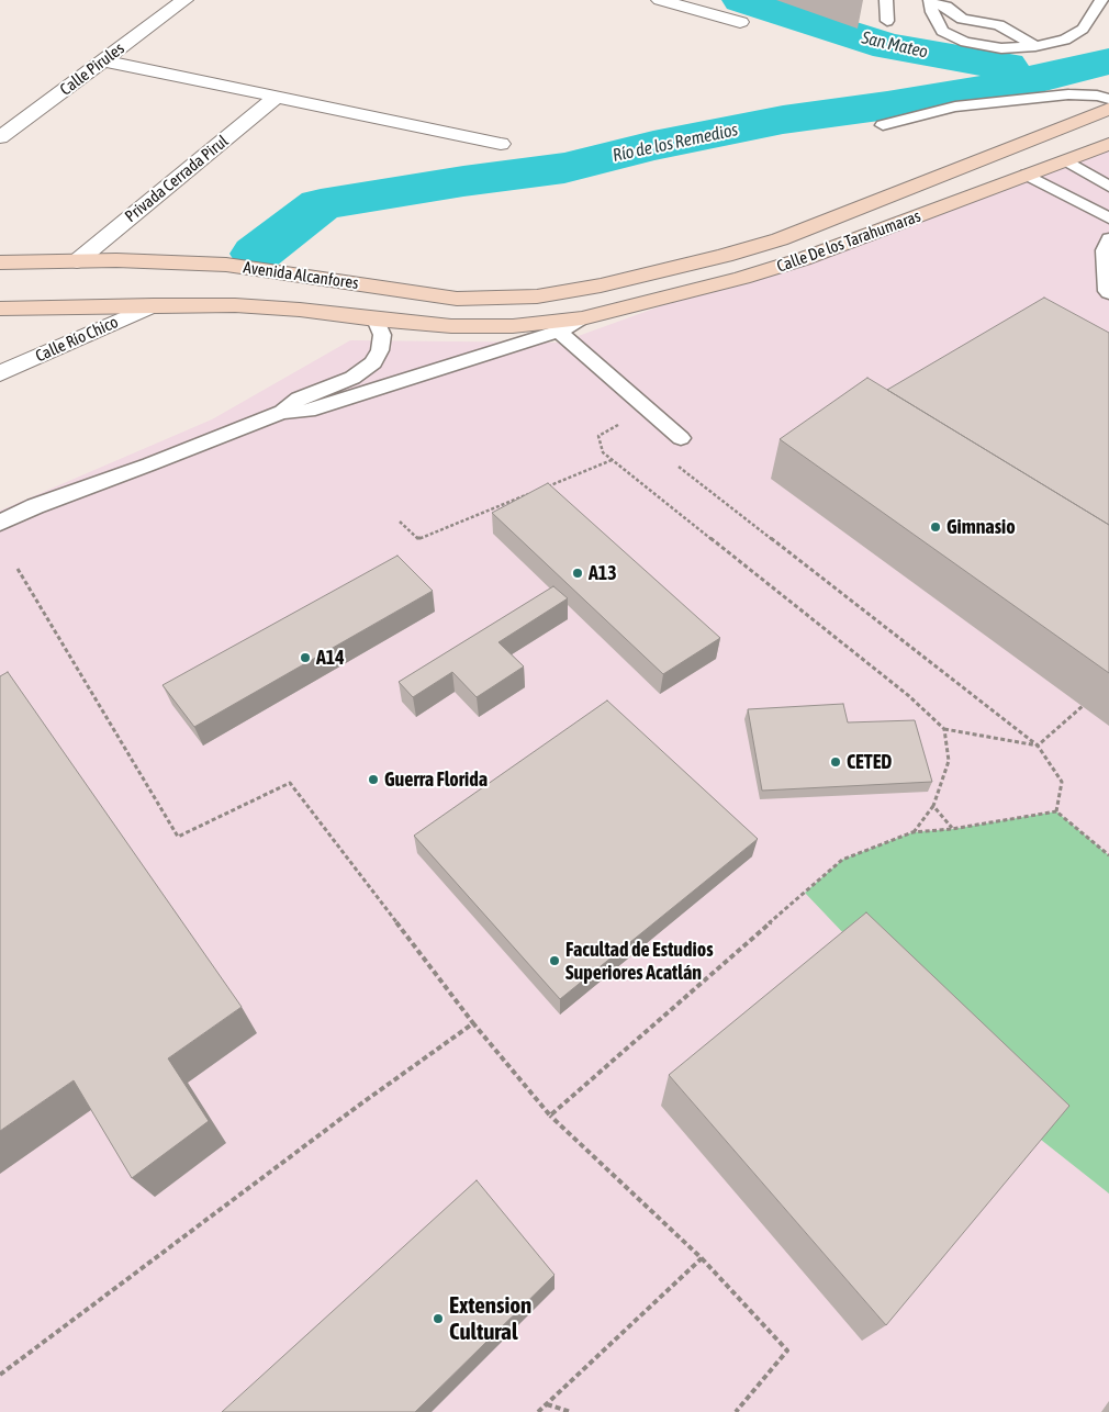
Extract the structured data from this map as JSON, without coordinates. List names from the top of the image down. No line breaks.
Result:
{"streets":{"main road":["Calle De los Tarahumaras","Avenida Alcanfores"],"street":["Calle Pirules","Privada Cerrada Pirul","Calle Río Chico"]},"crossings":[["Privada Cerrada Pirul","Avenida Alcanfores"],["Calle De los Tarahumaras","Avenida Alcanfores"],["Avenida Alcanfores","Calle Río Chico"]],"water":["San Mateo","Río de los Remedios"],"places":["Gimnasio","A13","A14","CETED","Guerra Florida","Facultad de Estudios Superiores Acatlán","Extension Cultural"]}
